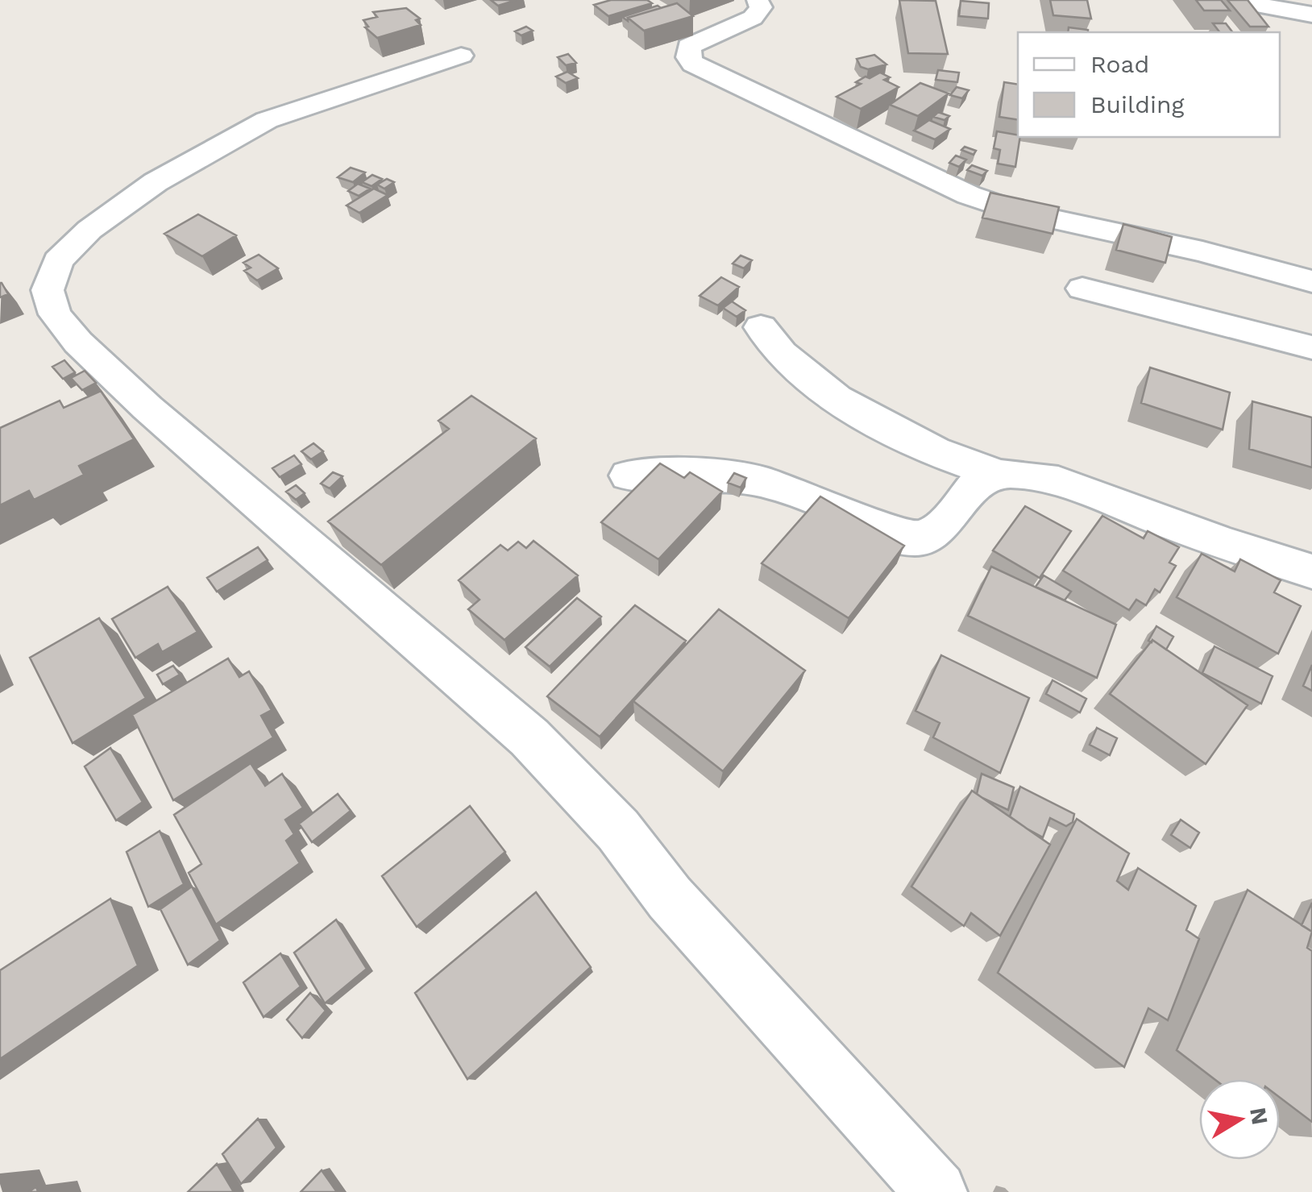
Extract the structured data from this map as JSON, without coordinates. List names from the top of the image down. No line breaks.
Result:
{"legend":["Road","Building"],"north":"right"}
